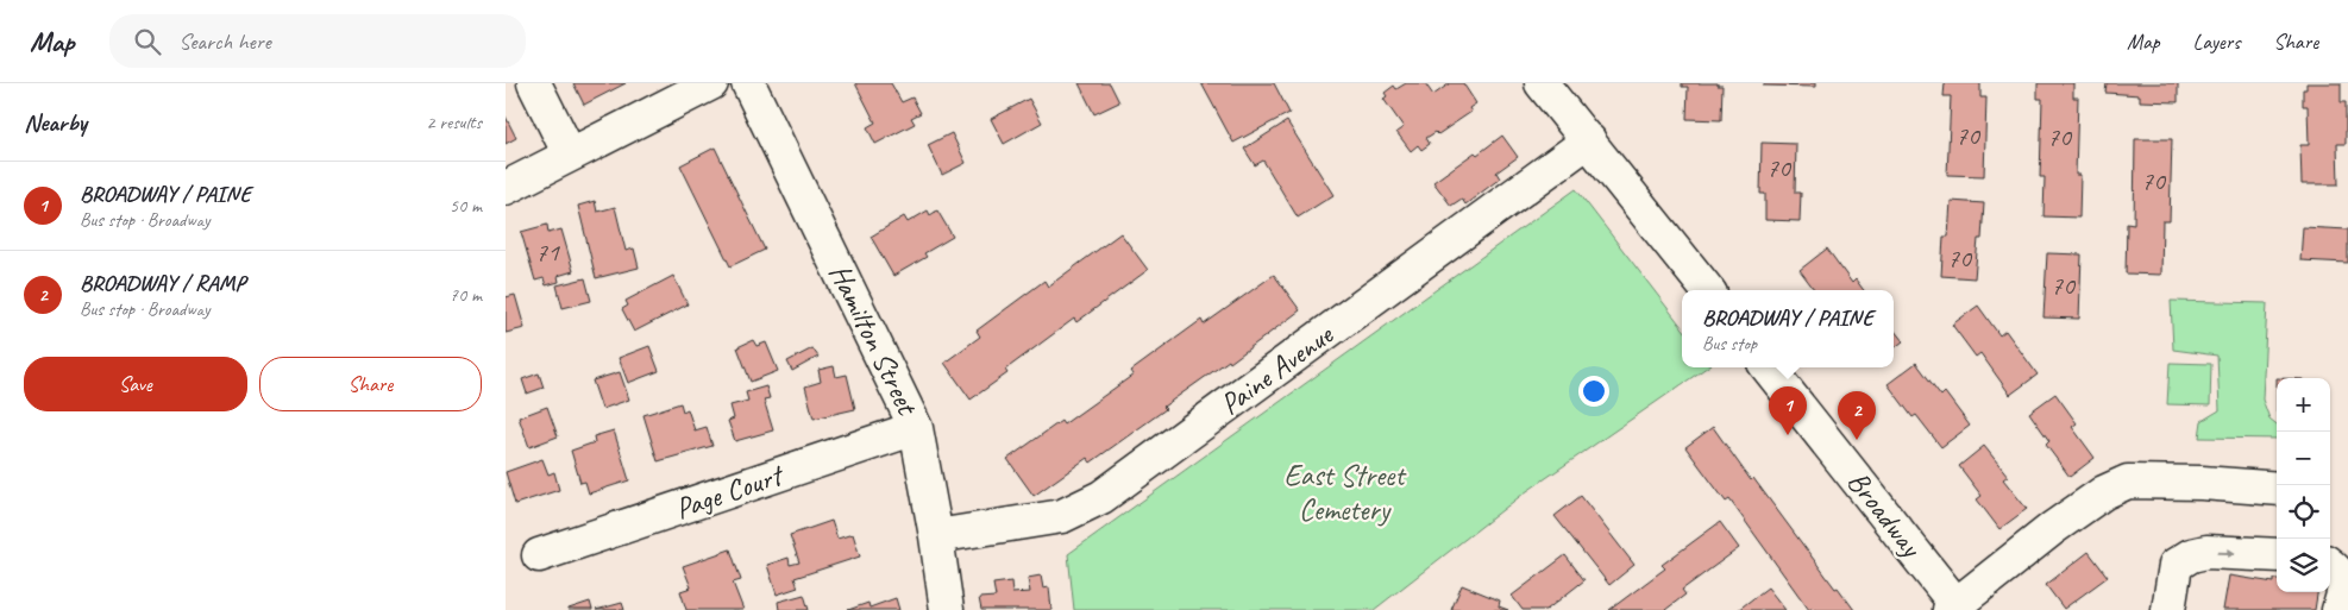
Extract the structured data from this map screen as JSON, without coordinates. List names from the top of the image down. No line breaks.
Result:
{"streets":{"street":["Hamilton Street","Paine Avenue","Page Court","Broadway"]},"crossings":[["Hamilton Street","Paine Avenue"],["Hamilton Street","Page Court"]],"parks":["East Street Cemetery"],"house_numbers":["70","70","70","70","71","70","70"],"page":{"header":"Map","search":"Search here","nav":["Map","Layers","Share"],"heading":["Nearby","2 results"],"list":[{"mark":"1","name":"BROADWAY / PAINE","note":"Bus stop · Broadway","value":"50 m"},{"mark":"2","name":"BROADWAY / RAMP","note":"Bus stop · Broadway","value":"70 m"}],"popup":["BROADWAY / PAINE","Bus stop"],"buttons":["Save","Share"],"map_buttons":["+","−"],"pins":["1","2"]}}
